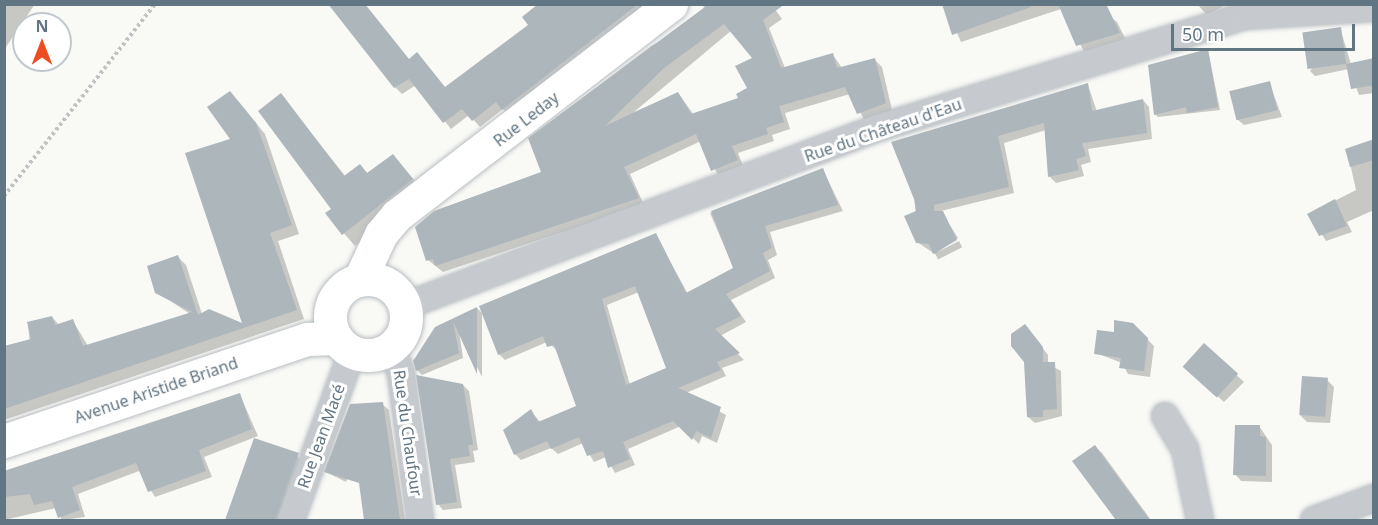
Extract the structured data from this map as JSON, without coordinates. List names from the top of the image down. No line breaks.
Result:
{"streets":{"main road":["Rue Leday","Avenue Aristide Briand"],"street":["Rue du Château d'Eau","Rue du Chaufour","Rue Jean Macé"]},"crossings":[["Rue Leday","Rue du Château d'Eau"],["Rue Leday","Avenue Aristide Briand"],["Rue Leday","Rue du Chaufour"],["Rue Leday","Rue Jean Macé"],["Rue du Château d'Eau","Avenue Aristide Briand"],["Rue du Château d'Eau","Rue du Chaufour"],["Rue du Château d'Eau","Rue Jean Macé"],["Avenue Aristide Briand","Rue du Chaufour"],["Avenue Aristide Briand","Rue Jean Macé"],["Rue du Chaufour","Rue Jean Macé"]],"scale_bar":"50 m","north":"top"}
